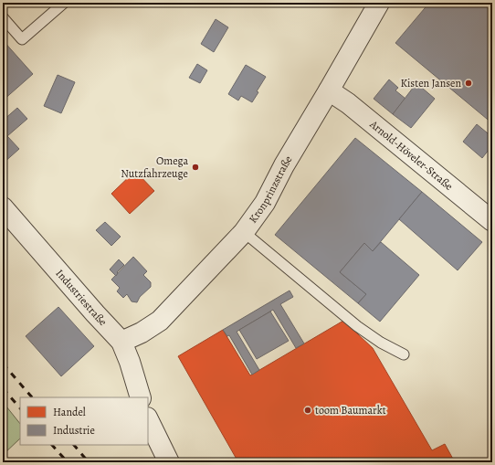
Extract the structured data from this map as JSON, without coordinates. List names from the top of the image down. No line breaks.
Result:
{"streets":{"street":["Arnold-Höveler-Straße","Kronprinzstraße","Industriestraße"]},"crossings":[["Arnold-Höveler-Straße","Kronprinzstraße"],["Kronprinzstraße","Industriestraße"]],"places":["Kisten Jansen","Omega Nutzfahrzeuge","toom Baumarkt"],"legend":["Handel","Industrie"]}
